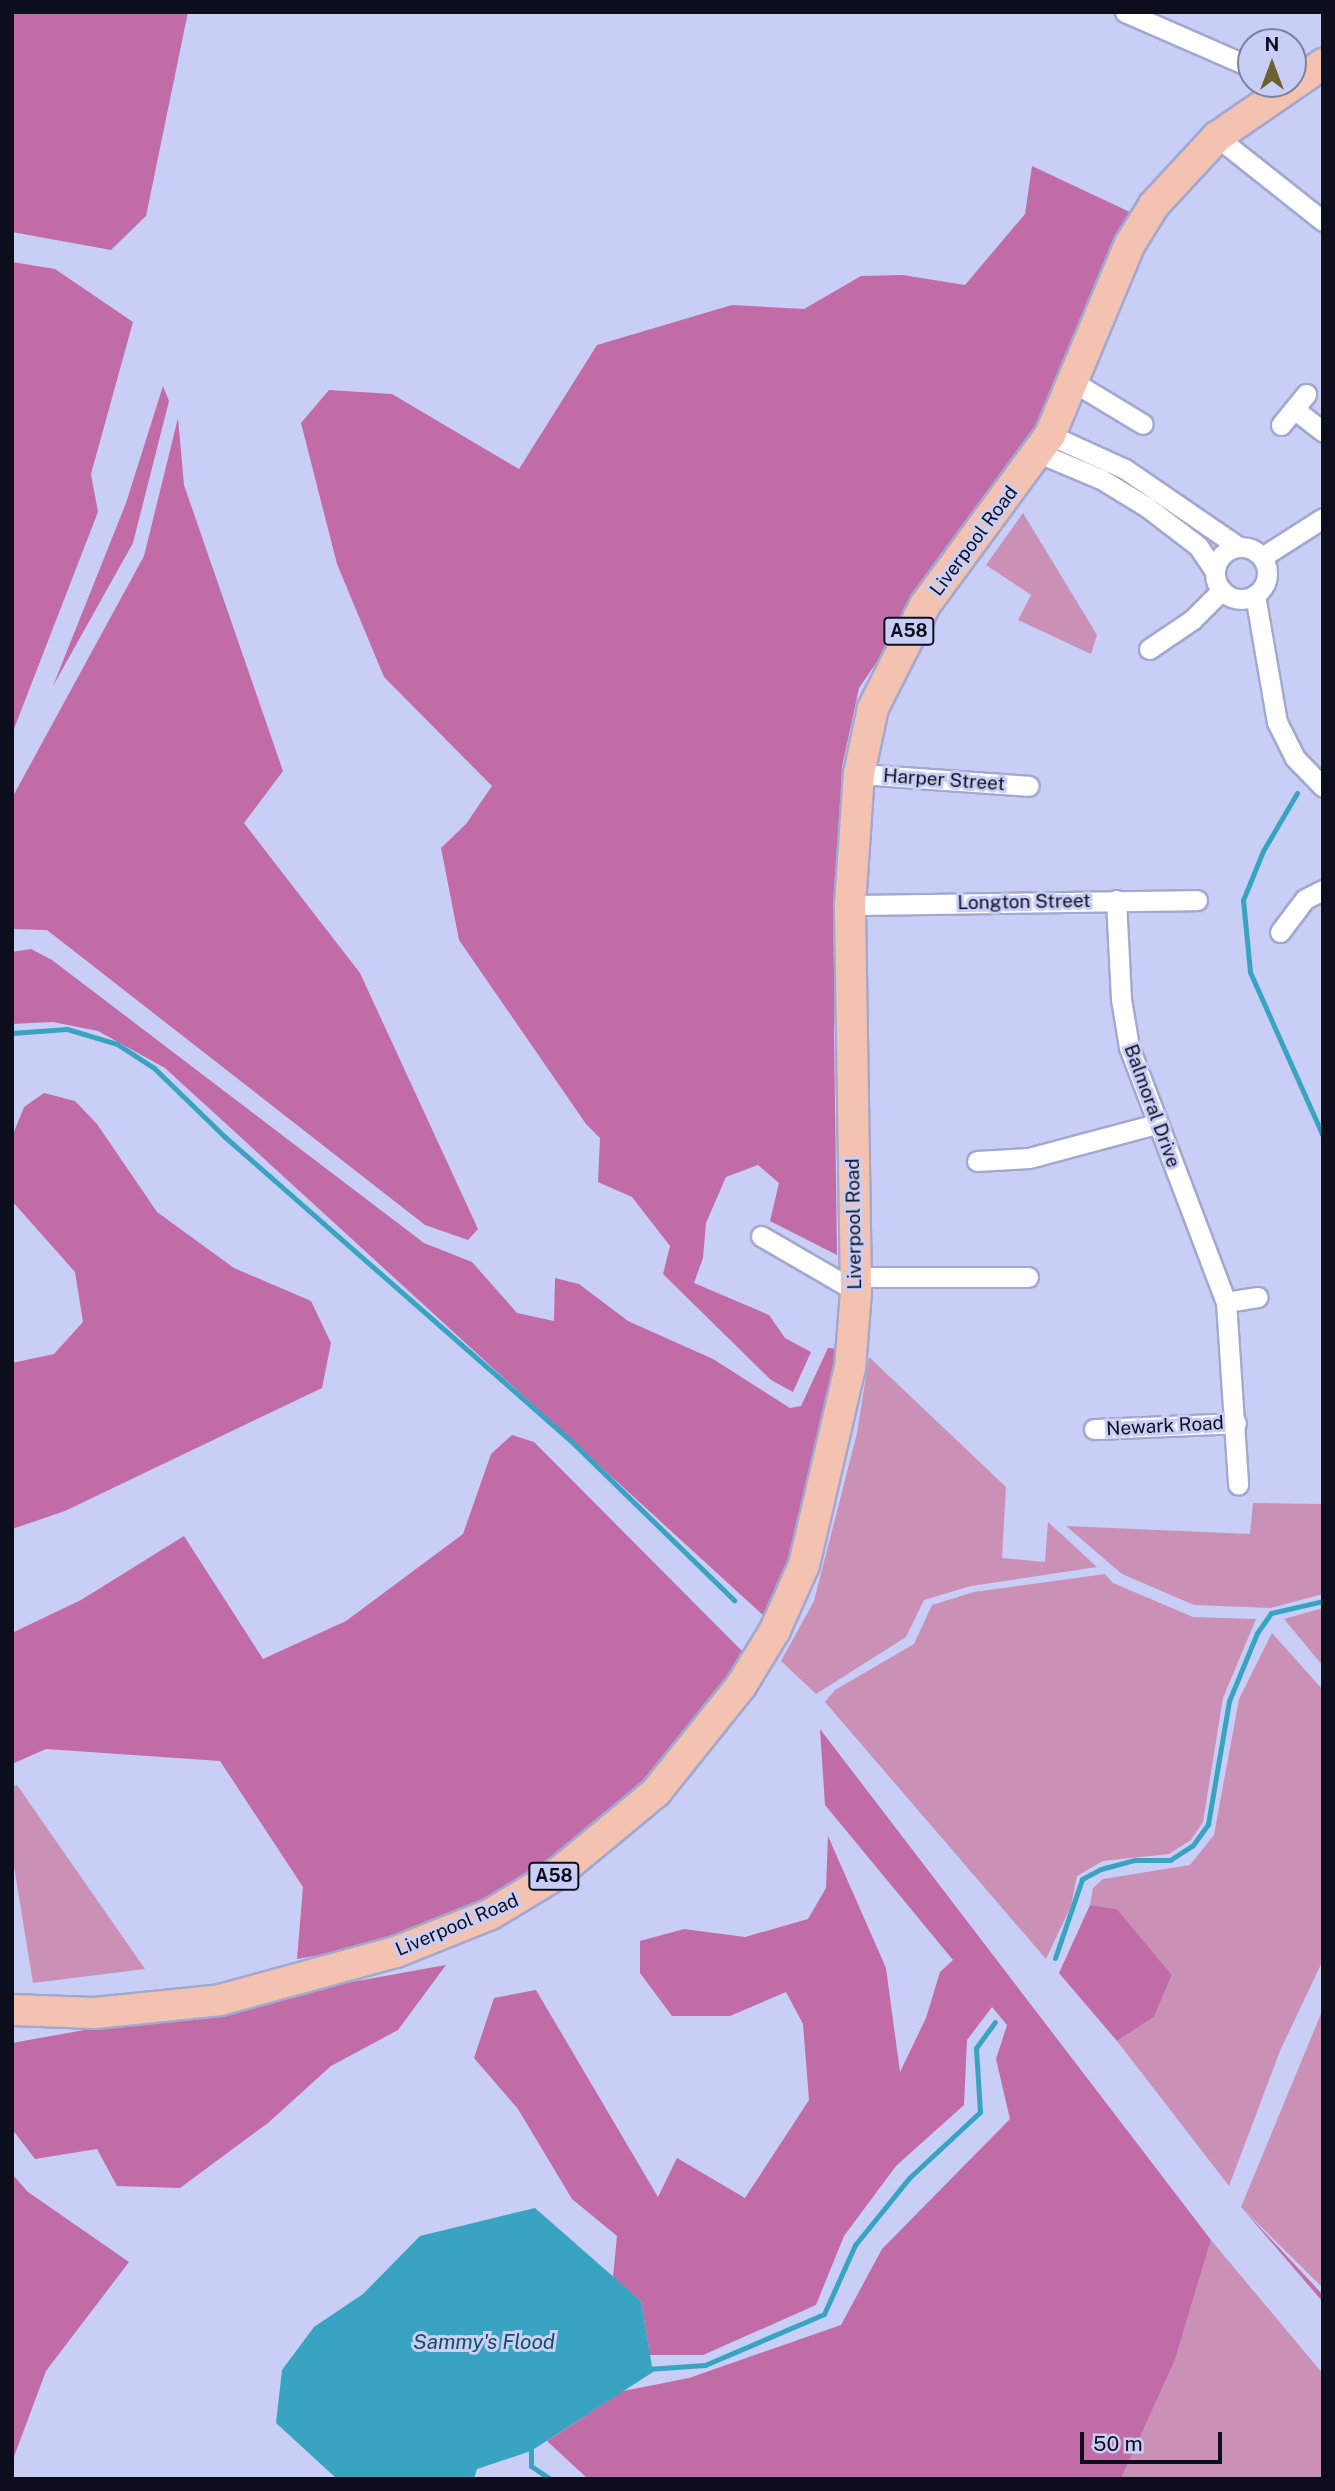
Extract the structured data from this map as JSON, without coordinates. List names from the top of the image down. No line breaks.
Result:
{"streets":{"main road":["Liverpool Road","A58"],"street":["Harper Street","Longton Street","Balmoral Drive","Newark Road"]},"crossings":[["Liverpool Road","Harper Street"],["Liverpool Road","Longton Street"],["Longton Street","Balmoral Drive"],["Balmoral Drive","Newark Road"]],"water":["Sammy's Flood"],"scale_bar":"50 m","north":"top"}
